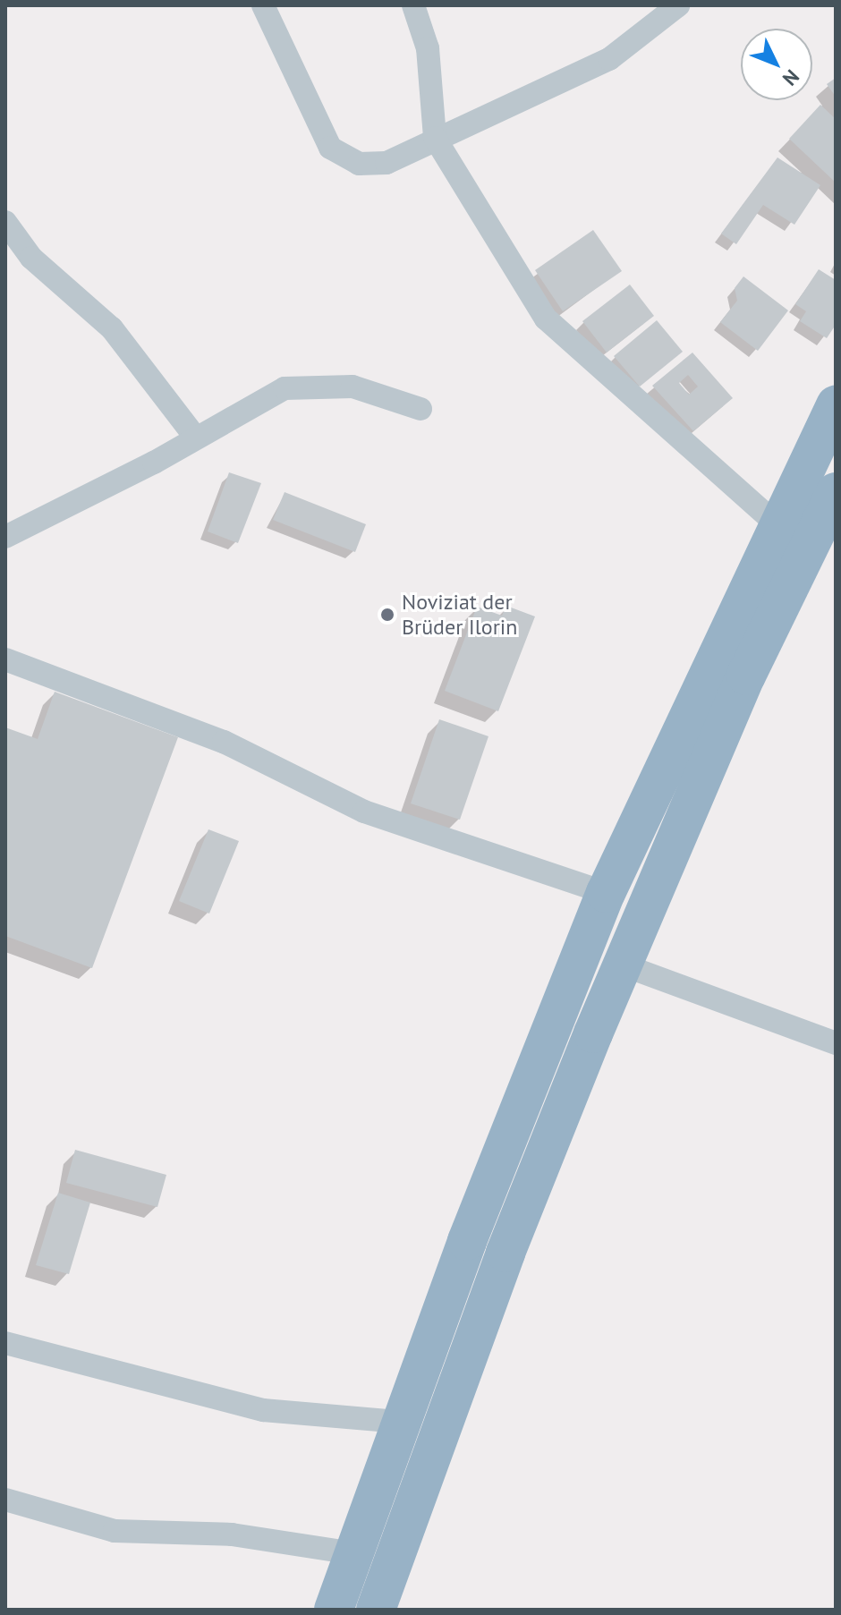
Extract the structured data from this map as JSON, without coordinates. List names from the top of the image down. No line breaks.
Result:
{"places":["Noviziat der Brüder Ilorin"],"north":"bottom right"}
